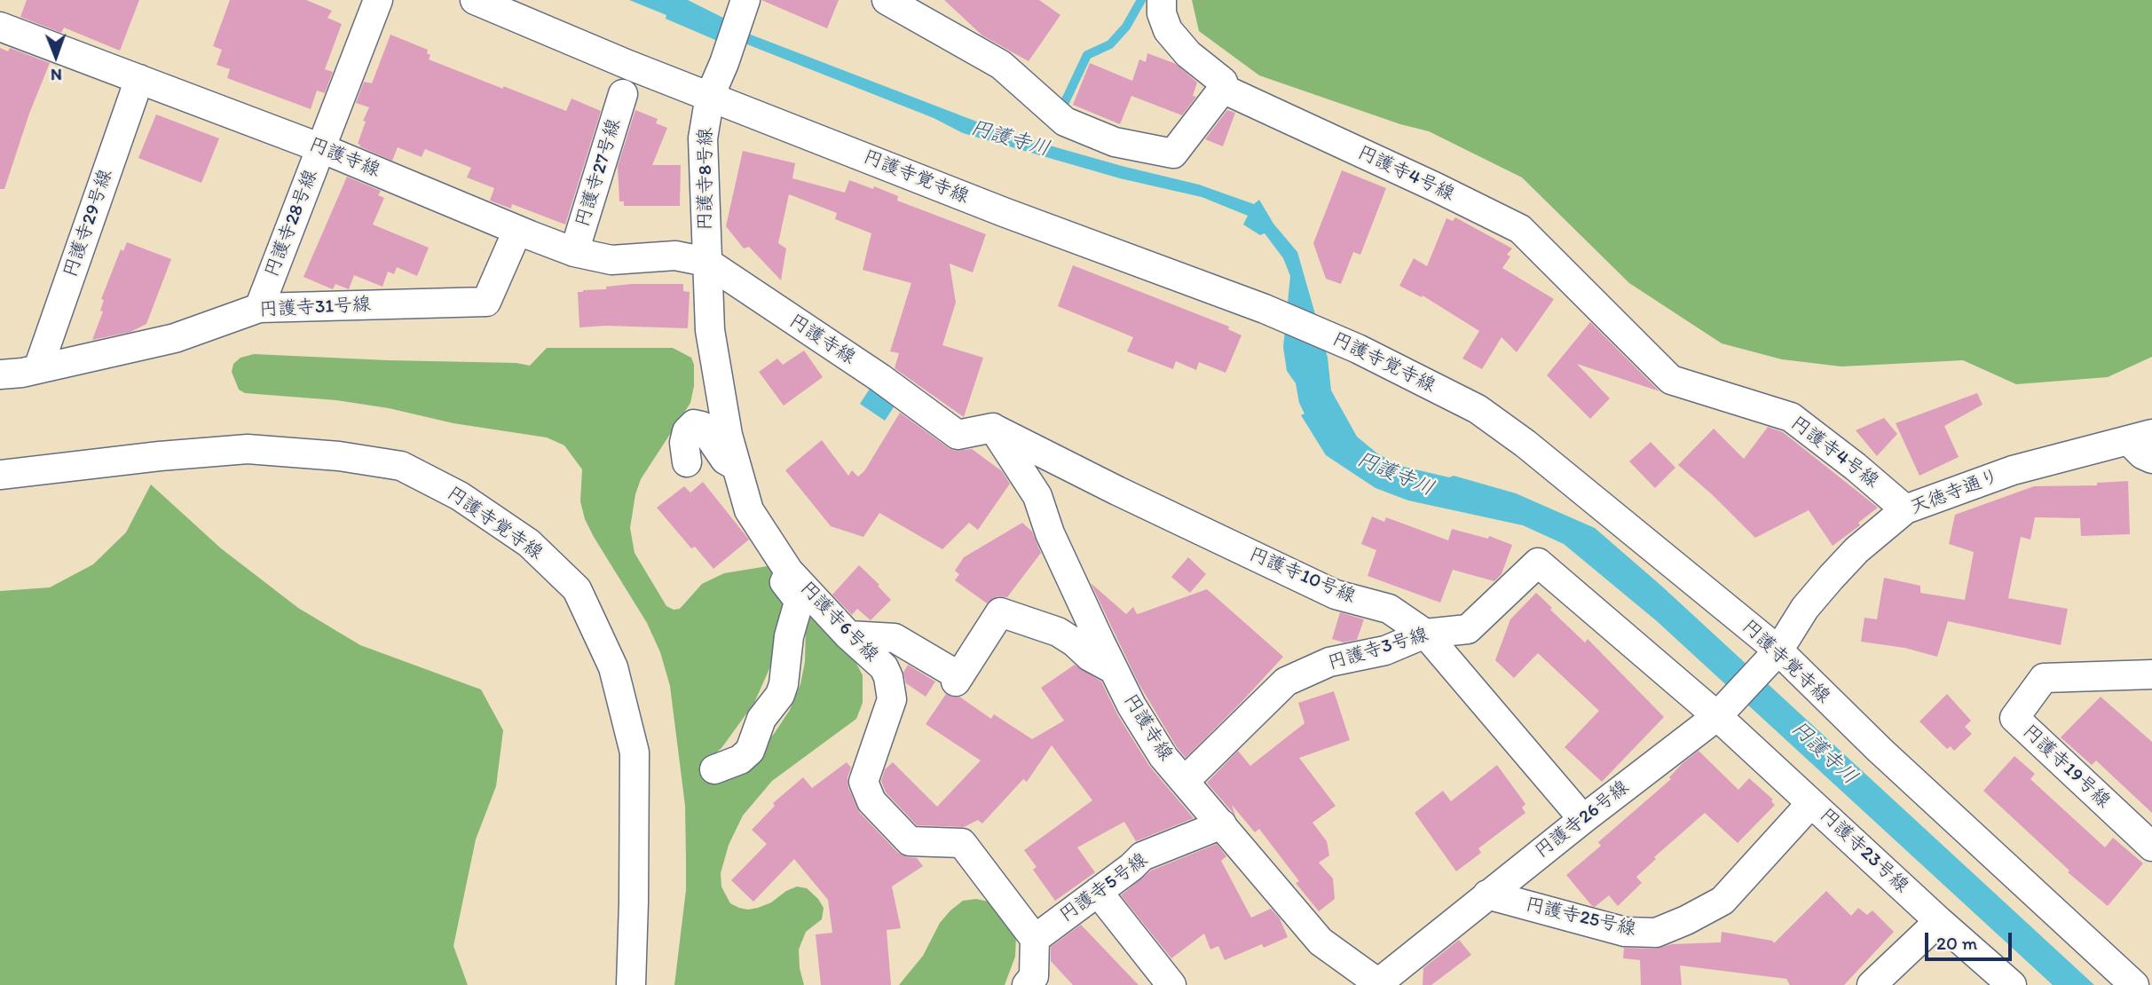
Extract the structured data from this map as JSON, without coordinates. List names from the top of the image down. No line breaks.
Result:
{"streets":{"street":["円護寺線","円護寺27号線","円護寺4号線","円護寺覚寺線","円護寺8号線","円護寺29号線","円護寺28号線","円護寺31号線","天徳寺通り","円護寺10号線","円護寺6号線","円護寺3号線","円護寺19号線","円護寺26号線","円護寺23号線","円護寺5号線","円護寺25号線"]},"crossings":[["円護寺線","円護寺27号線"],["円護寺線","円護寺8号線"],["円護寺線","円護寺29号線"],["円護寺線","円護寺28号線"],["円護寺線","円護寺31号線"],["円護寺線","円護寺10号線"],["円護寺線","円護寺6号線"],["円護寺線","円護寺3号線"],["円護寺線","円護寺26号線"],["円護寺線","円護寺5号線"],["円護寺4号線","天徳寺通り"],["円護寺覚寺線","円護寺8号線"],["円護寺覚寺線","天徳寺通り"],["円護寺覚寺線","円護寺26号線"],["円護寺8号線","円護寺6号線"],["円護寺29号線","円護寺31号線"],["円護寺28号線","円護寺31号線"],["天徳寺通り","円護寺26号線"],["円護寺10号線","円護寺3号線"],["円護寺10号線","円護寺26号線"],["円護寺6号線","円護寺5号線"],["円護寺3号線","円護寺26号線"],["円護寺3号線","円護寺23号線"],["円護寺26号線","円護寺23号線"],["円護寺26号線","円護寺25号線"],["円護寺23号線","円護寺25号線"]],"water":["円護寺川"],"scale_bar":"20 m","north":"bottom"}
